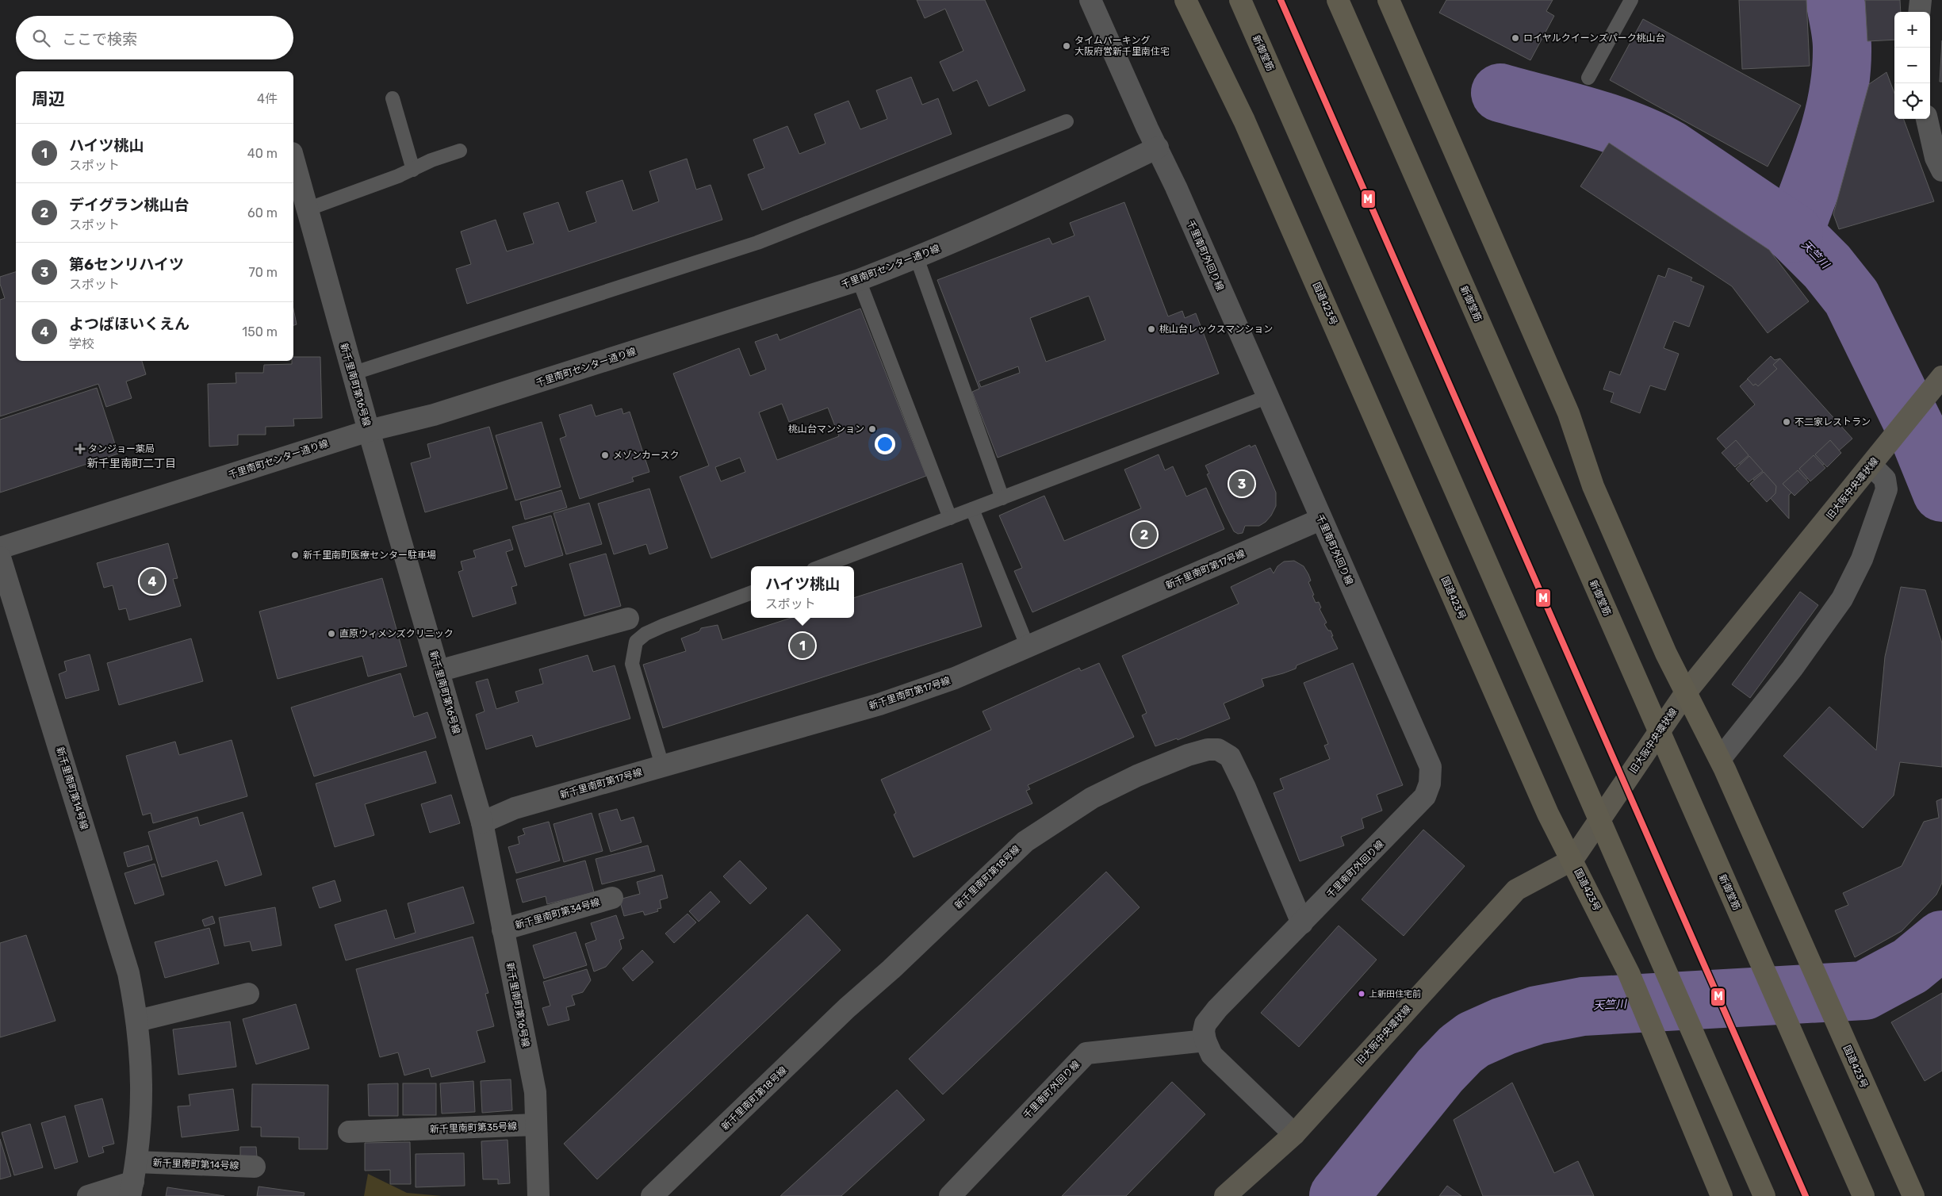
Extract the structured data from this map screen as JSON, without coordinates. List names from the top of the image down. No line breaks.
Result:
{"streets":{"highway":["新御堂筋","国道423号"],"main road":["旧大阪中央環状線"],"street":["千里南町外回り線","千里南町センター通り線","新千里南町第16号線","新千里南町第17号線","新千里南町第14号線","新千里南町第18号線","新千里南町第34号線","新千里南町第35号線"]},"crossings":[["千里南町外回り線","千里南町センター通り線"],["千里南町外回り線","新千里南町第17号線"],["千里南町外回り線","新千里南町第18号線"],["千里南町センター通り線","新千里南町第16号線"],["国道423号","旧大阪中央環状線"],["新千里南町第16号線","新千里南町第17号線"],["新千里南町第16号線","新千里南町第34号線"],["新千里南町第16号線","新千里南町第35号線"]],"districts":["新千里南町二丁目"],"water":["天竺川"],"places":{"other":["ロイヤルクイーンズパーク桃山台","タイムパーキング 大阪府営新千里南住宅","桃山台レックスマンション","不二家レストラン","桃山台マンション","メゾンカースク","新千里南町医療センター駐車場","直原ウィメンズクリニック","上新田住宅前"],"health":["タンジョー薬局"]},"lines":["transit line M"],"page":{"map_buttons":["+","−"],"search":"ここで検索","heading":["周辺","4件"],"list":[{"mark":"1","name":"ハイツ桃山","note":"スポット","value":"40 m"},{"mark":"2","name":"デイグラン桃山台","note":"スポット","value":"60 m"},{"mark":"3","name":"第6センリハイツ","note":"スポット","value":"70 m"},{"mark":"4","name":"よつばほいくえん","note":"学校","value":"150 m"}],"pins":["3","2","4","1"],"popup":["ハイツ桃山","スポット"]}}
